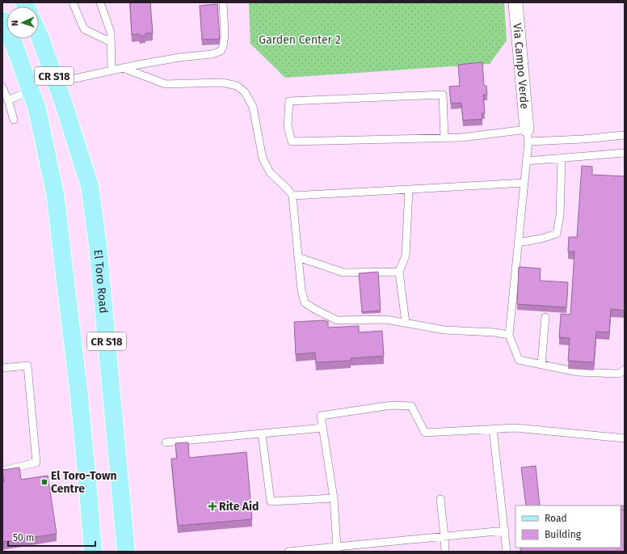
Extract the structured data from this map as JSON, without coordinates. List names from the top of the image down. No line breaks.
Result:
{"streets":{"main road":["CR S18","El Toro Road"],"street":["Via Campo Verde"]},"parks":["Garden Center 2"],"places":{"transit":["El Toro-Town Centre"],"health":["Rite Aid"]},"legend":["Road","Building"],"scale_bar":"50 m","north":"left"}
